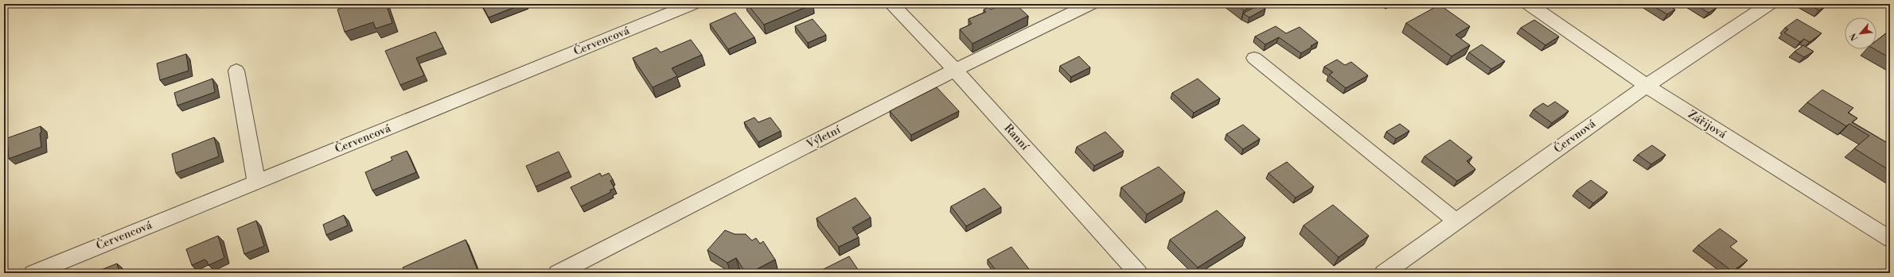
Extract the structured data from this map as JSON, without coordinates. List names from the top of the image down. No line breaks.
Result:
{"streets":{"street":["Červencová","Zářijová","Červnová","Výletní","Ranní"]},"crossings":[["Zářijová","Červnová"],["Výletní","Ranní"]],"north":"bottom left"}
